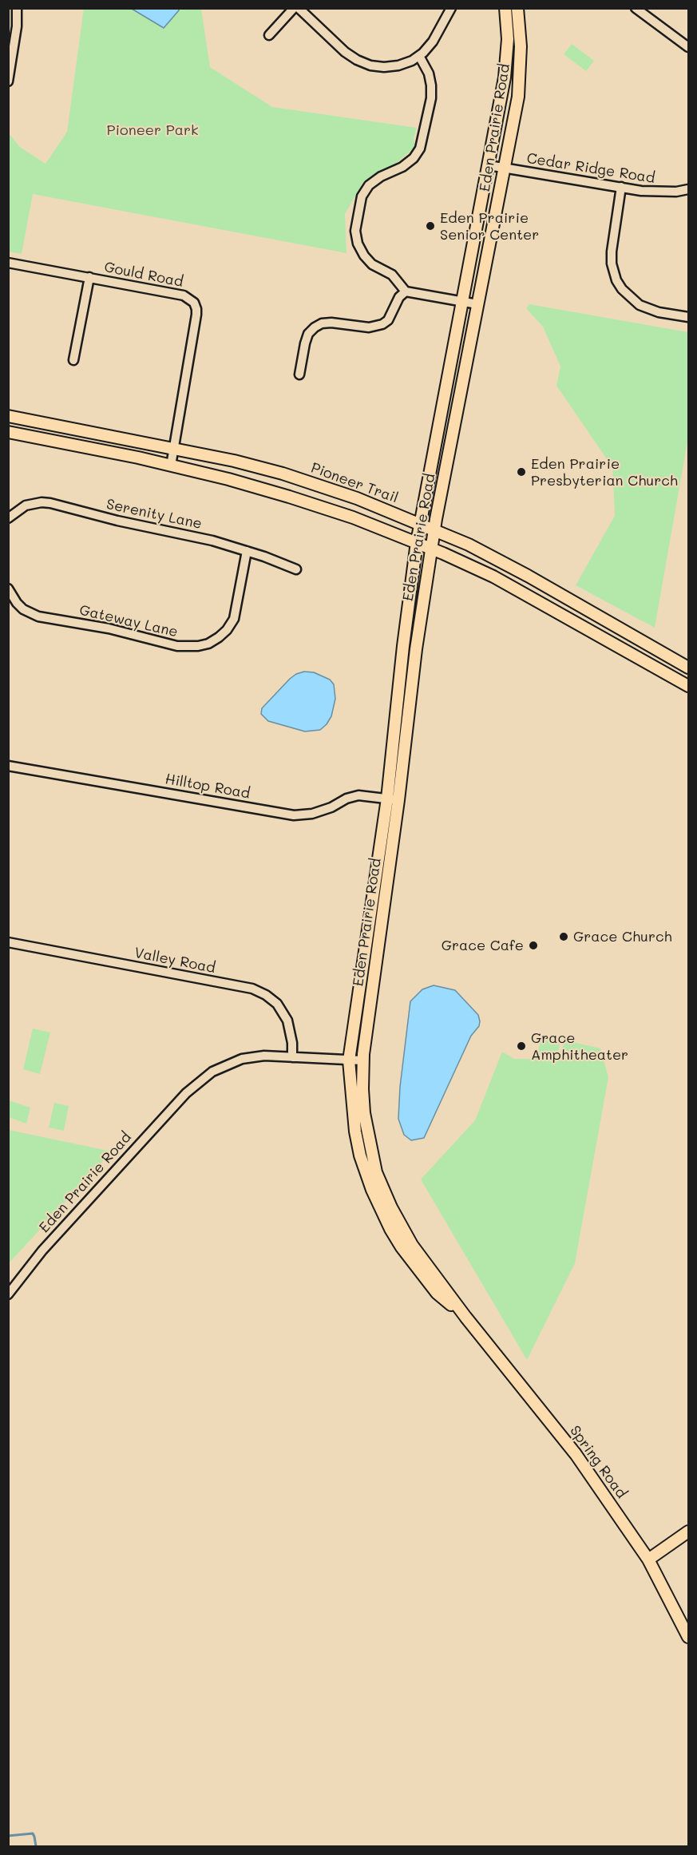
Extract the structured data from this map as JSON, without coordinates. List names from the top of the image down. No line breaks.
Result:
{"streets":{"main road":["Eden Prairie Road","Pioneer Trail","Spring Road"],"street":["Cedar Ridge Road","Gould Road","Serenity Lane","Gateway Lane","Hilltop Road","Valley Road"]},"crossings":[["Eden Prairie Road","Cedar Ridge Road"],["Eden Prairie Road","Pioneer Trail"],["Eden Prairie Road","Hilltop Road"],["Eden Prairie Road","Valley Road"],["Eden Prairie Road","Spring Road"],["Gould Road","Pioneer Trail"],["Serenity Lane","Gateway Lane"]],"parks":["Pioneer Park"],"places":["Eden Prairie Senior Center","Eden Prairie Presbyterian Church","Grace Church","Grace Cafe","Grace Amphitheater"]}
